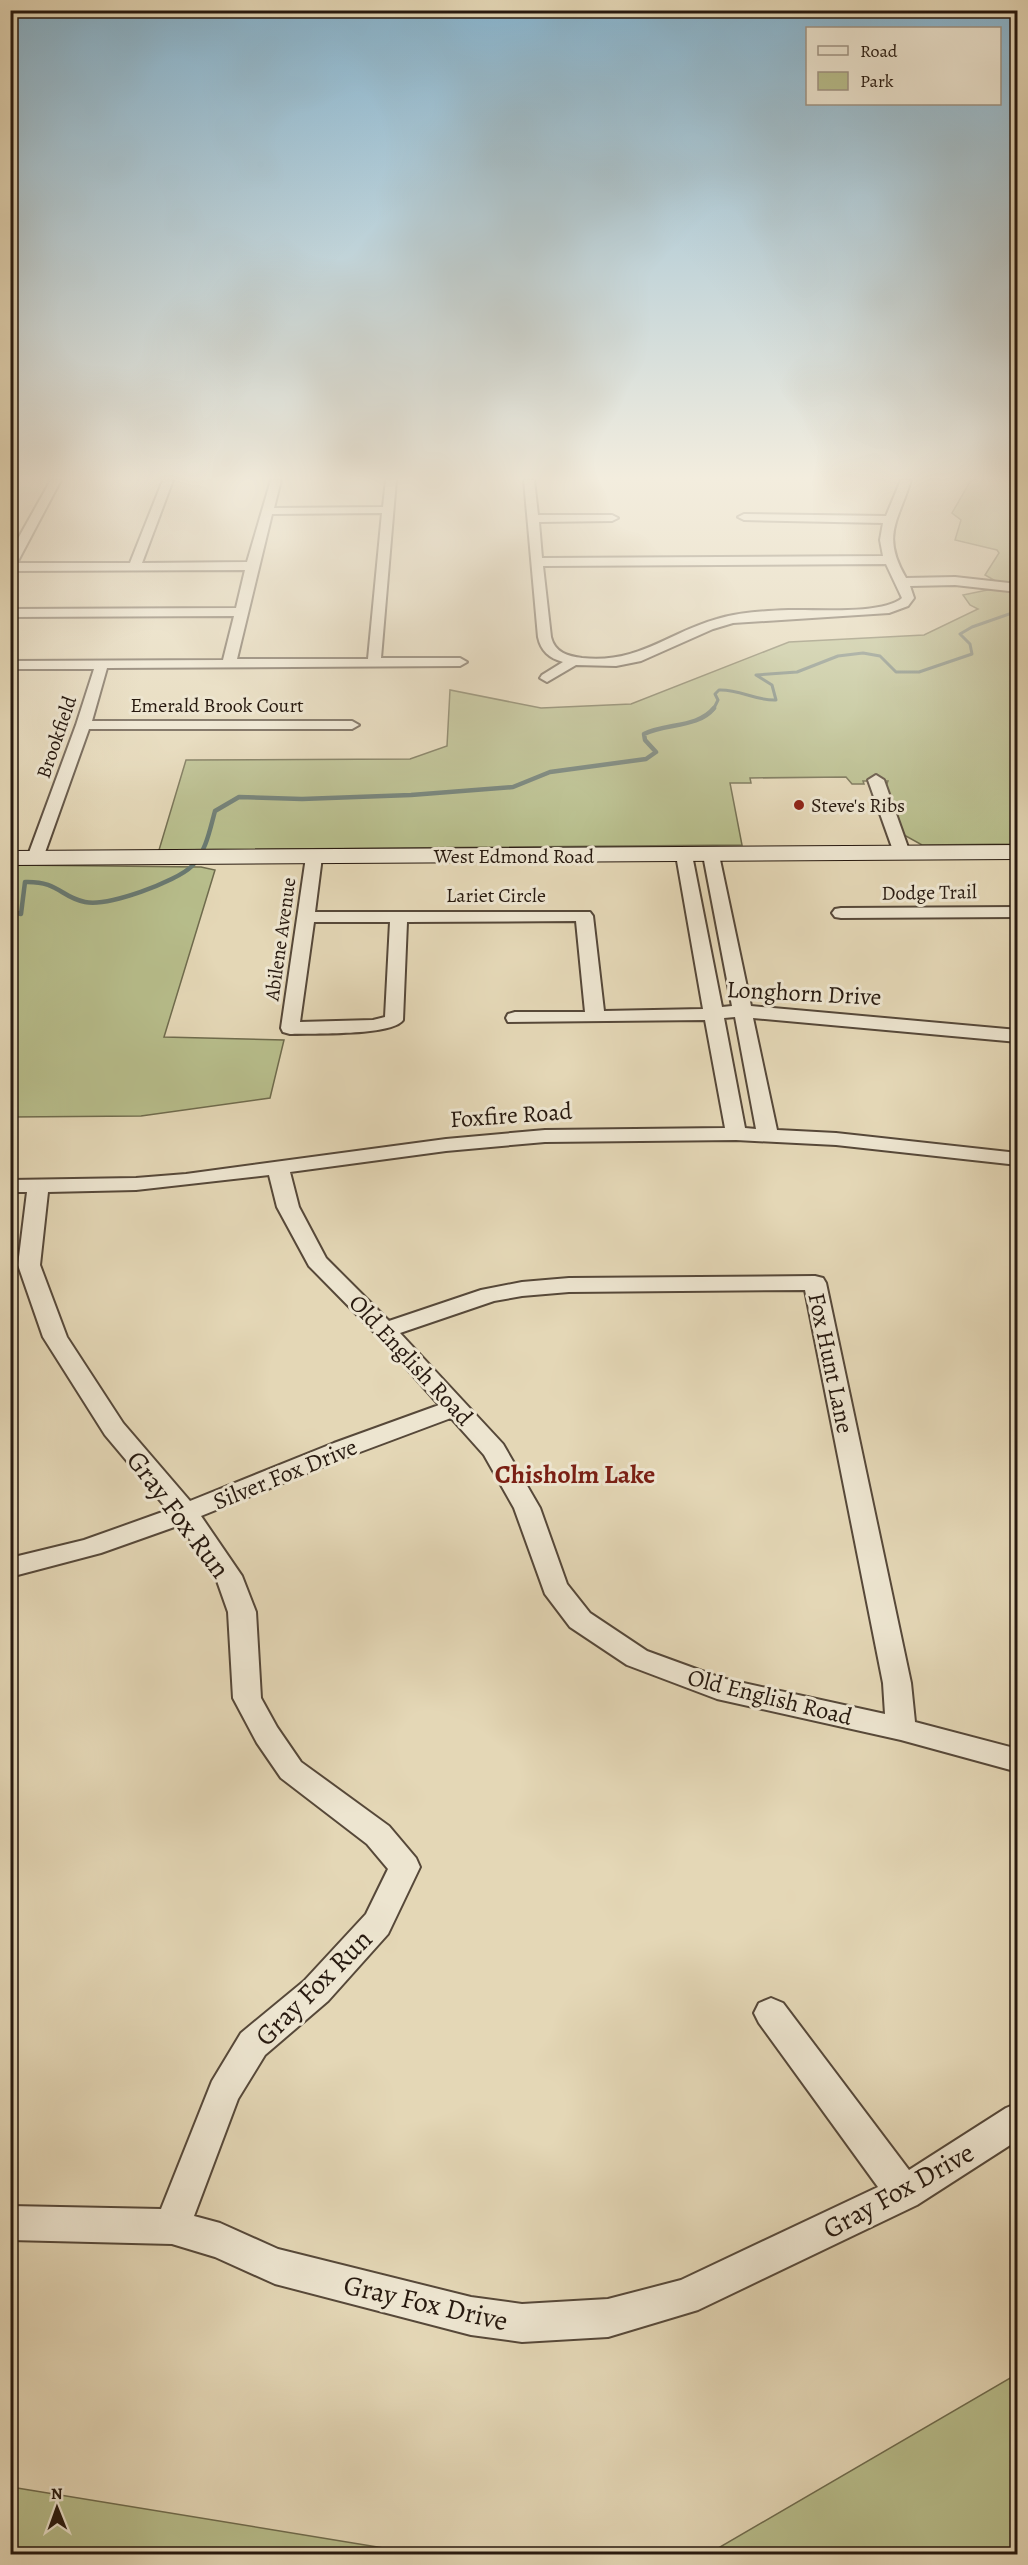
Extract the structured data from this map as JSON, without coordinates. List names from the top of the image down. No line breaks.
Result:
{"streets":{"main road":["West Edmond Road"],"street":["Emerald Brook Court","Brookfield","Dodge Trail","Lariet Circle","Abilene Avenue","Longhorn Drive","Foxfire Road","Old English Road","Fox Hunt Lane","Silver Fox Drive","Gray Fox Run","Gray Fox Drive"]},"crossings":[["Emerald Brook Court","Brookfield"],["Brookfield","West Edmond Road"],["West Edmond Road","Abilene Avenue"],["Lariet Circle","Abilene Avenue"],["Lariet Circle","Longhorn Drive"],["Foxfire Road","Old English Road"],["Foxfire Road","Gray Fox Run"],["Old English Road","Fox Hunt Lane"],["Old English Road","Silver Fox Drive"],["Silver Fox Drive","Gray Fox Run"],["Gray Fox Run","Gray Fox Drive"]],"districts":["Chisholm Lake"],"places":["Steve's Ribs"],"legend":["Road","Park"],"north":"top"}
